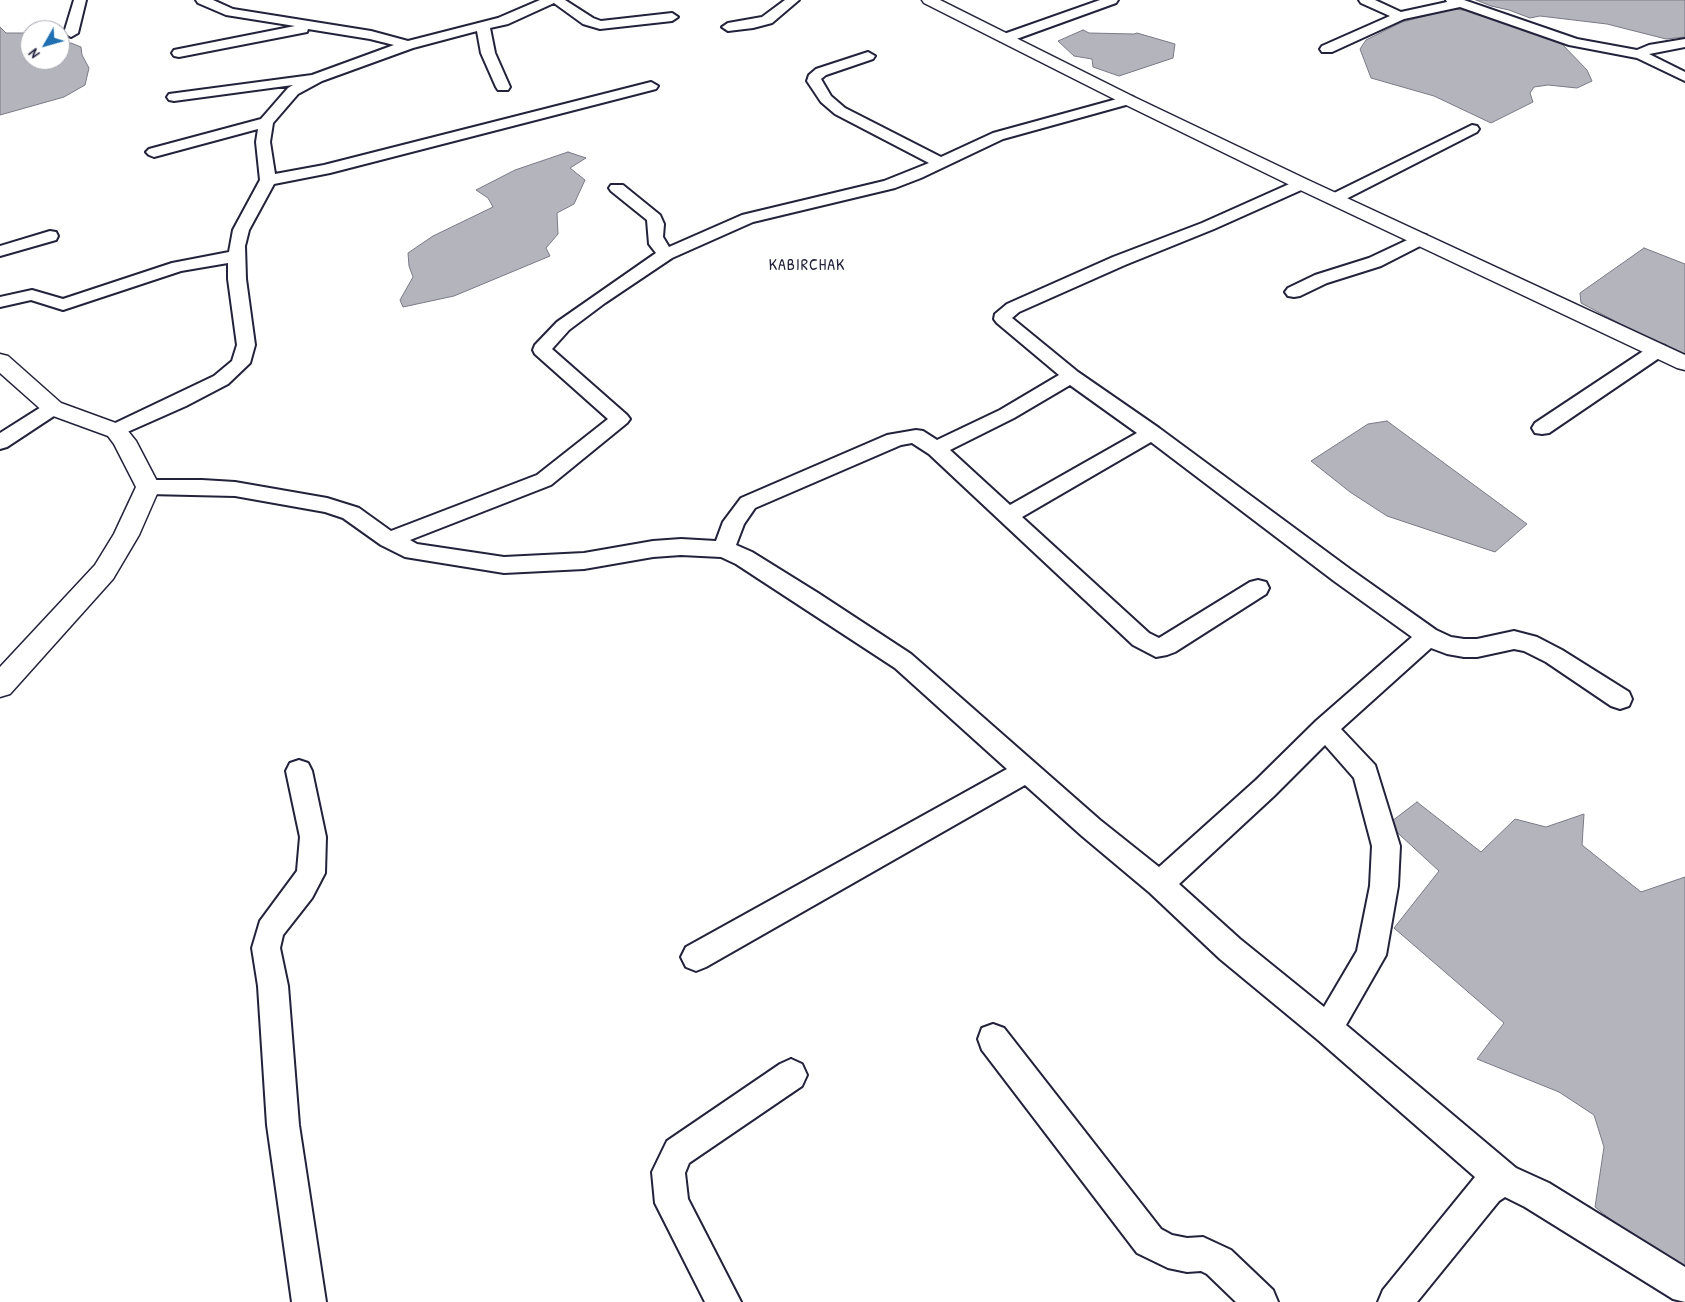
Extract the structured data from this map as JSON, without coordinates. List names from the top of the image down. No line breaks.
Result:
{"districts":["KABIRCHAK"],"north":"bottom left"}
